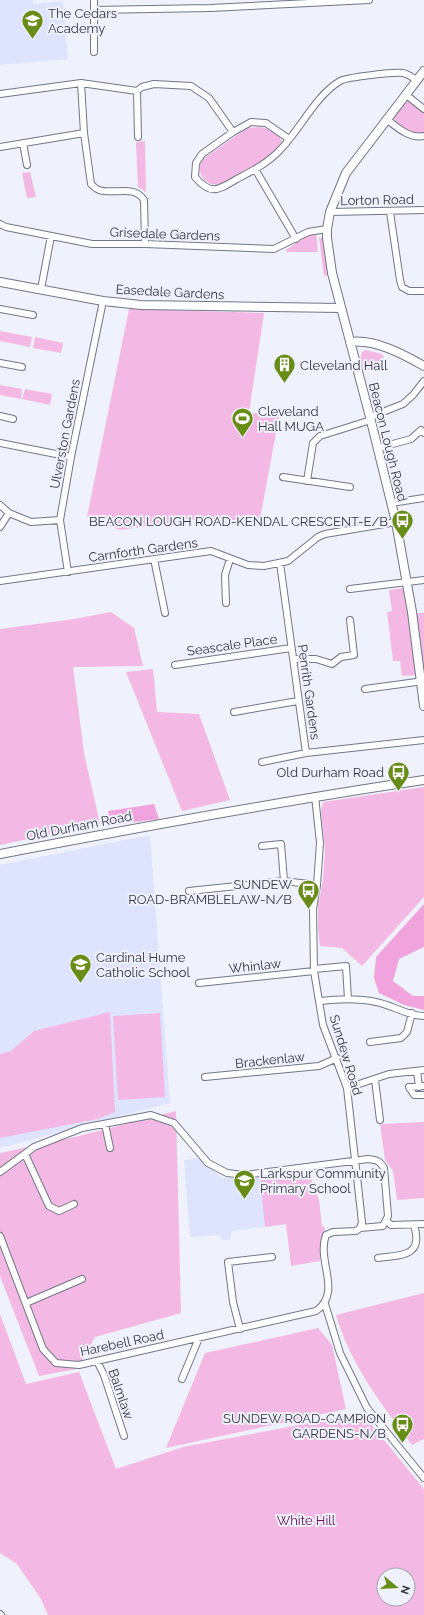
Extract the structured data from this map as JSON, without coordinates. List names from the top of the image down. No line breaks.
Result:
{"streets":{"street":["Lorton Road","Grisedale Gardens","Easedale Gardens","Ulverston Gardens","Beacon Lough Road","Carnforth Gardens","Seascale Place","Penrith Gardens","Old Durham Road","Whinlaw","Sundew Road","Brackenlaw","Harebell Road","Balmlaw"]},"crossings":[["Lorton Road","Beacon Lough Road"],["Grisedale Gardens","Beacon Lough Road"],["Easedale Gardens","Ulverston Gardens"],["Easedale Gardens","Beacon Lough Road"],["Ulverston Gardens","Carnforth Gardens"],["Beacon Lough Road","Carnforth Gardens"],["Carnforth Gardens","Penrith Gardens"],["Seascale Place","Penrith Gardens"],["Old Durham Road","Sundew Road"],["Whinlaw","Sundew Road"],["Sundew Road","Brackenlaw"],["Harebell Road","Balmlaw"]],"parks":["White Hill"],"places":{"school or university":["The Cedars Academy","Cardinal Hume Catholic School","Larkspur Community Primary School"],"building":["Cleveland Hall"],"sports":["Cleveland Hall MUGA"],"bus stop":["BEACON LOUGH ROAD-KENDAL CRESCENT-E/B","Old Durham Road","SUNDEW ROAD-BRAMBLELAW-N/B","SUNDEW ROAD-CAMPION GARDENS-N/B"]},"north":"right"}
